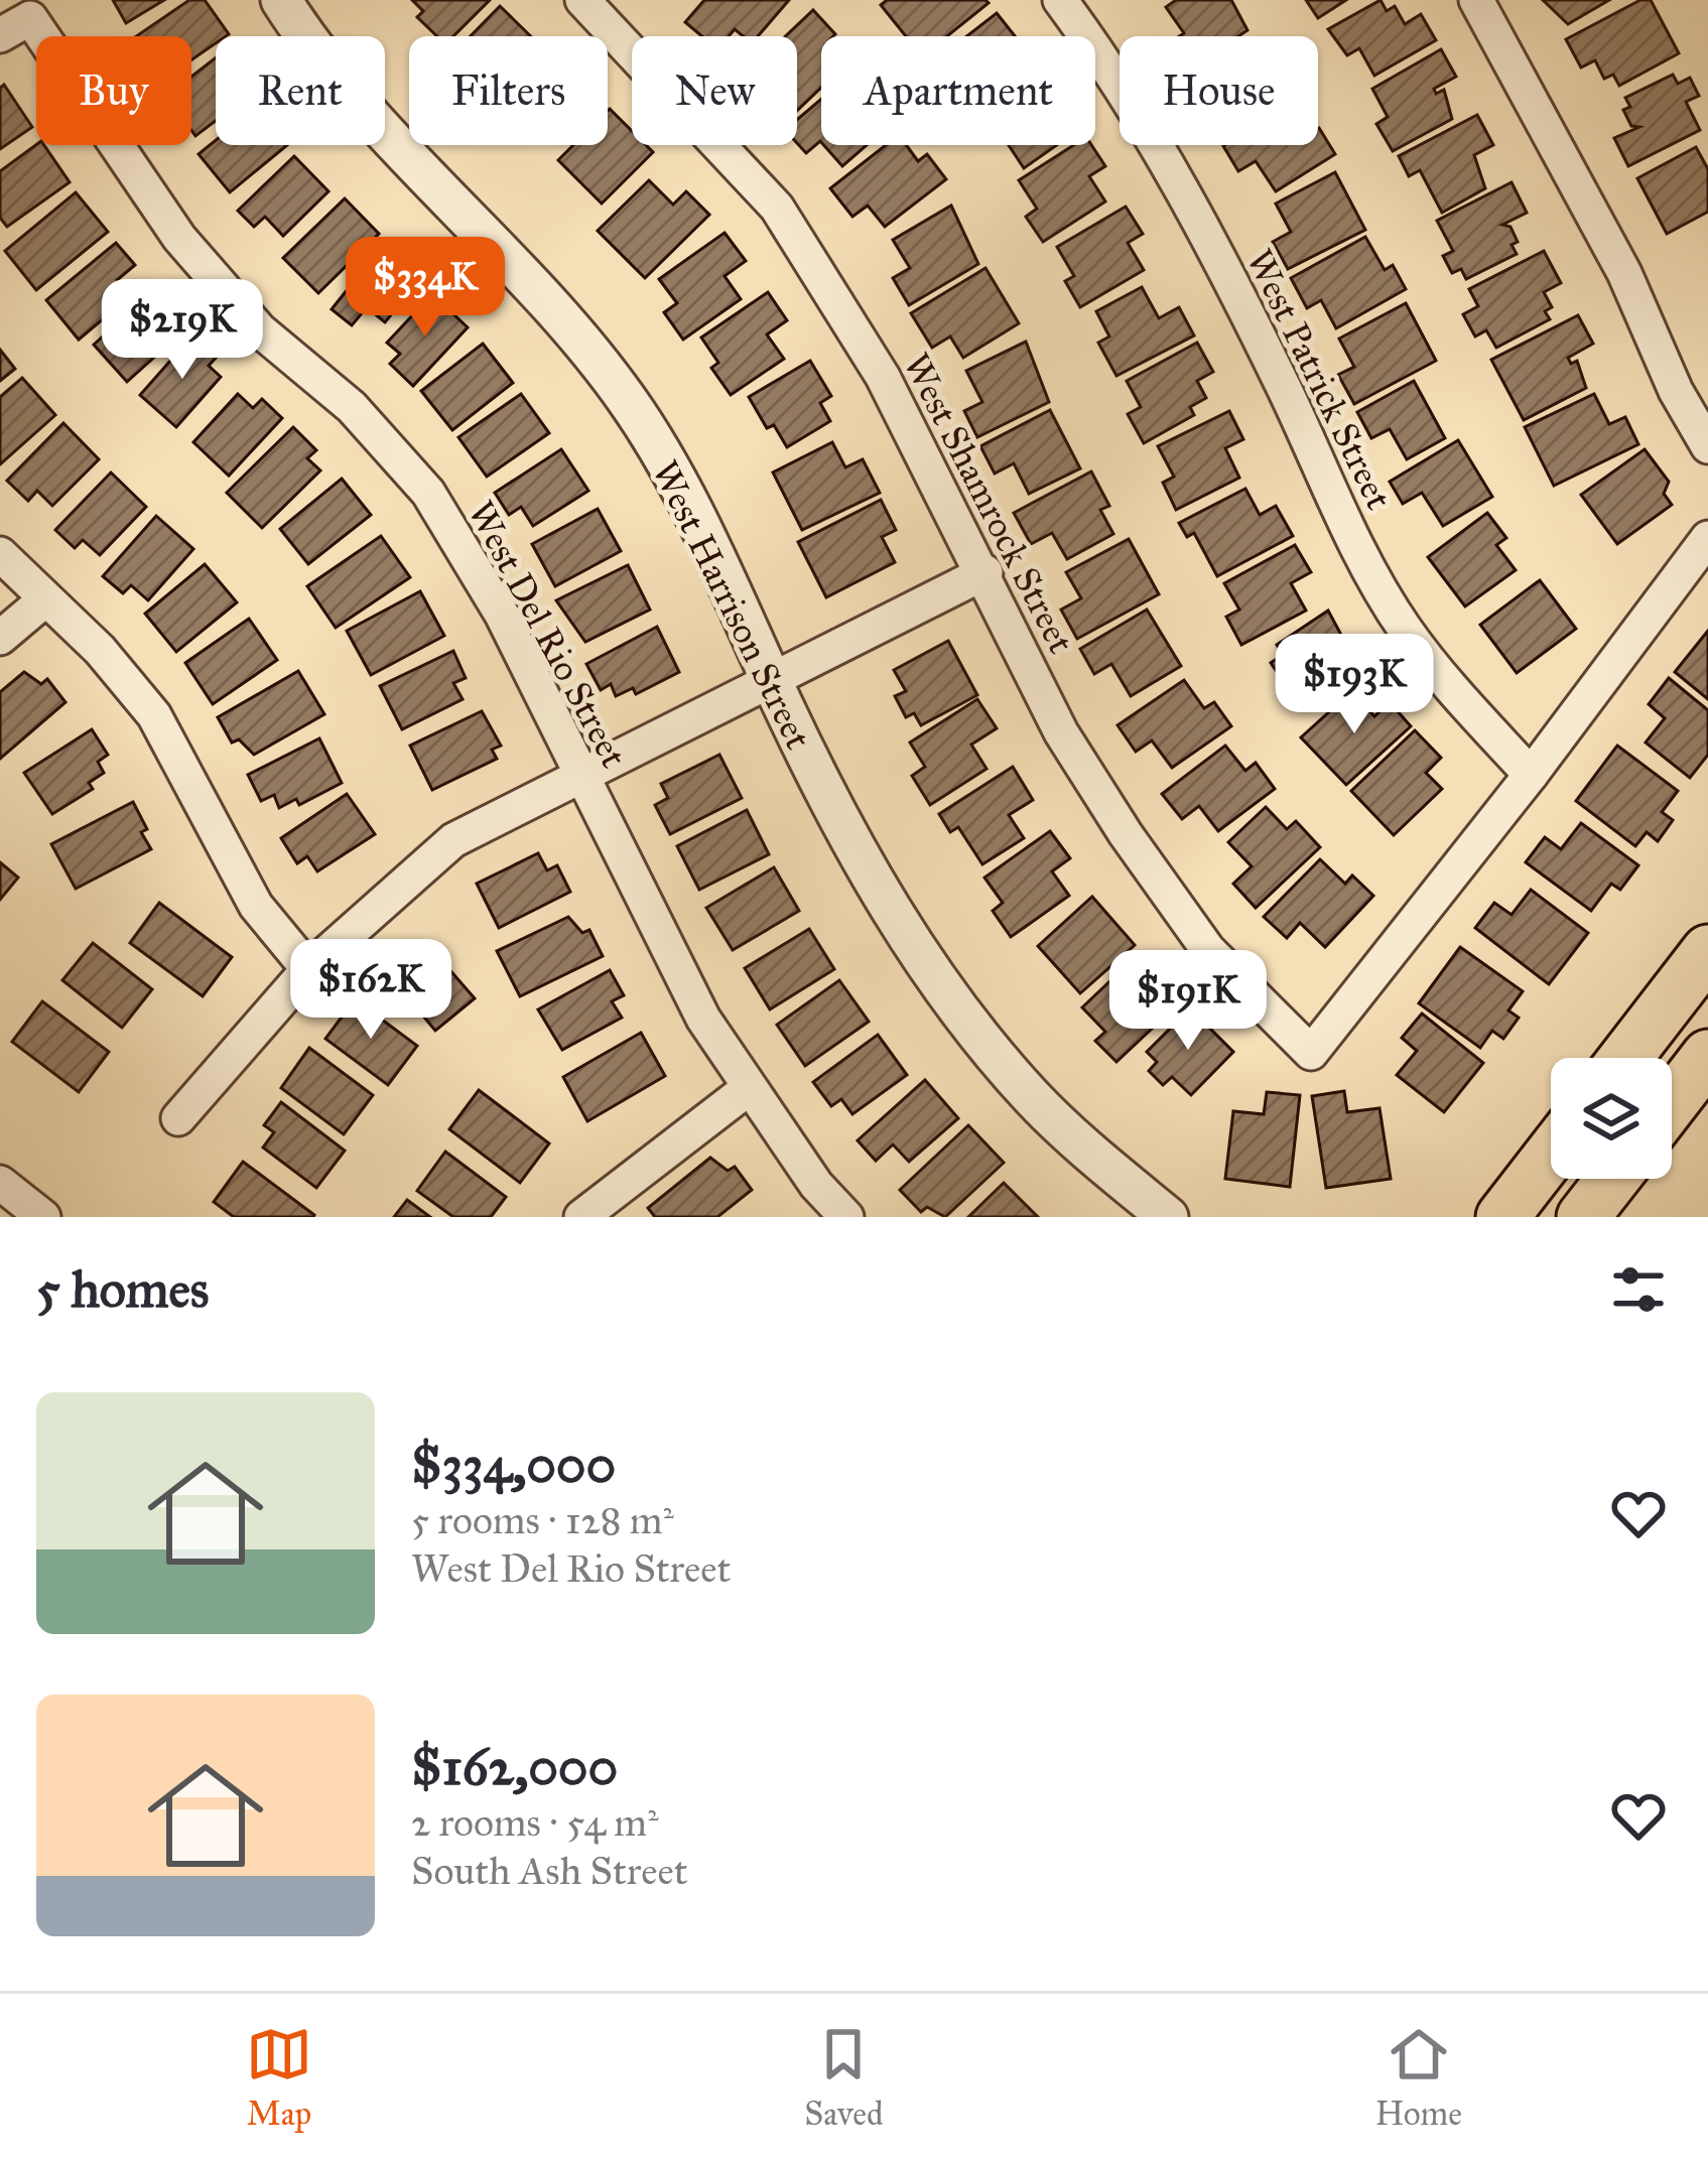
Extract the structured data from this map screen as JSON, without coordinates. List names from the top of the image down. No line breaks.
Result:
{"streets":{"street":["West Patrick Street","West Shamrock Street","West Harrison Street","West Del Rio Street"]},"crossings":[["West Patrick Street","West Shamrock Street"]],"page":{"chip":["Buy","Rent","Filters","New","Apartment","House"],"price":["$334K","$219K","$193K","$162K","$191K"],"heading":"5 homes","list":[{"name":"$334,000","note":"5 rooms · 128 m² · West Del Rio Street"},{"name":"$162,000","note":"2 rooms · 54 m² · South Ash Street"}],"tabs":["Map","Saved","Home"]}}
